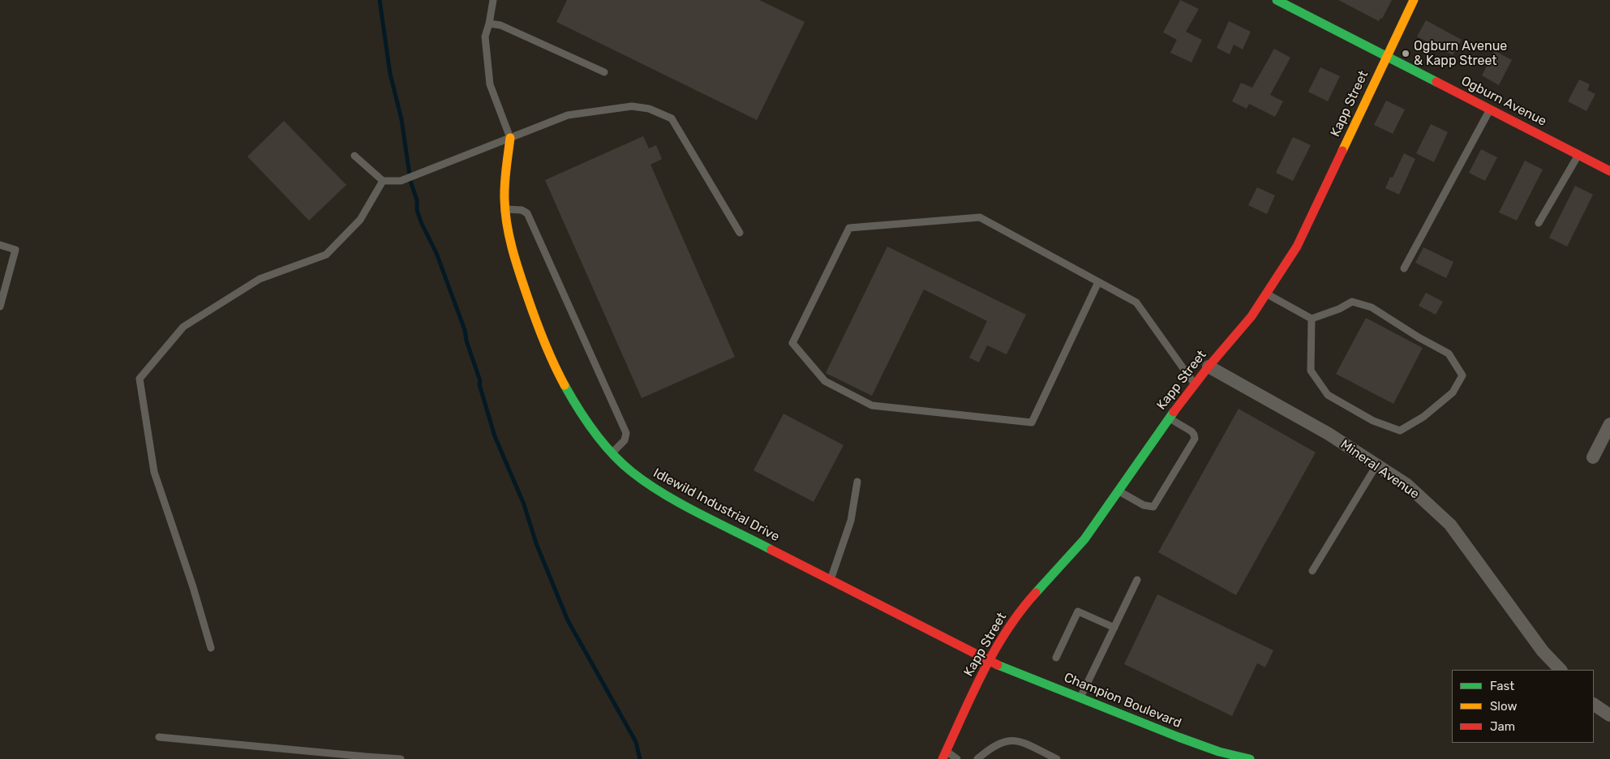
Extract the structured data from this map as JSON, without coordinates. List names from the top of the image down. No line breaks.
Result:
{"streets":{"street":["Ogburn Avenue","Kapp Street","Mineral Avenue","Idlewild Industrial Drive","Champion Boulevard"]},"crossings":[["Ogburn Avenue","Kapp Street"],["Kapp Street","Mineral Avenue"],["Kapp Street","Idlewild Industrial Drive"],["Kapp Street","Champion Boulevard"],["Idlewild Industrial Drive","Champion Boulevard"]],"places":["Ogburn Avenue & Kapp Street"],"legend":["Fast","Slow","Jam"]}
